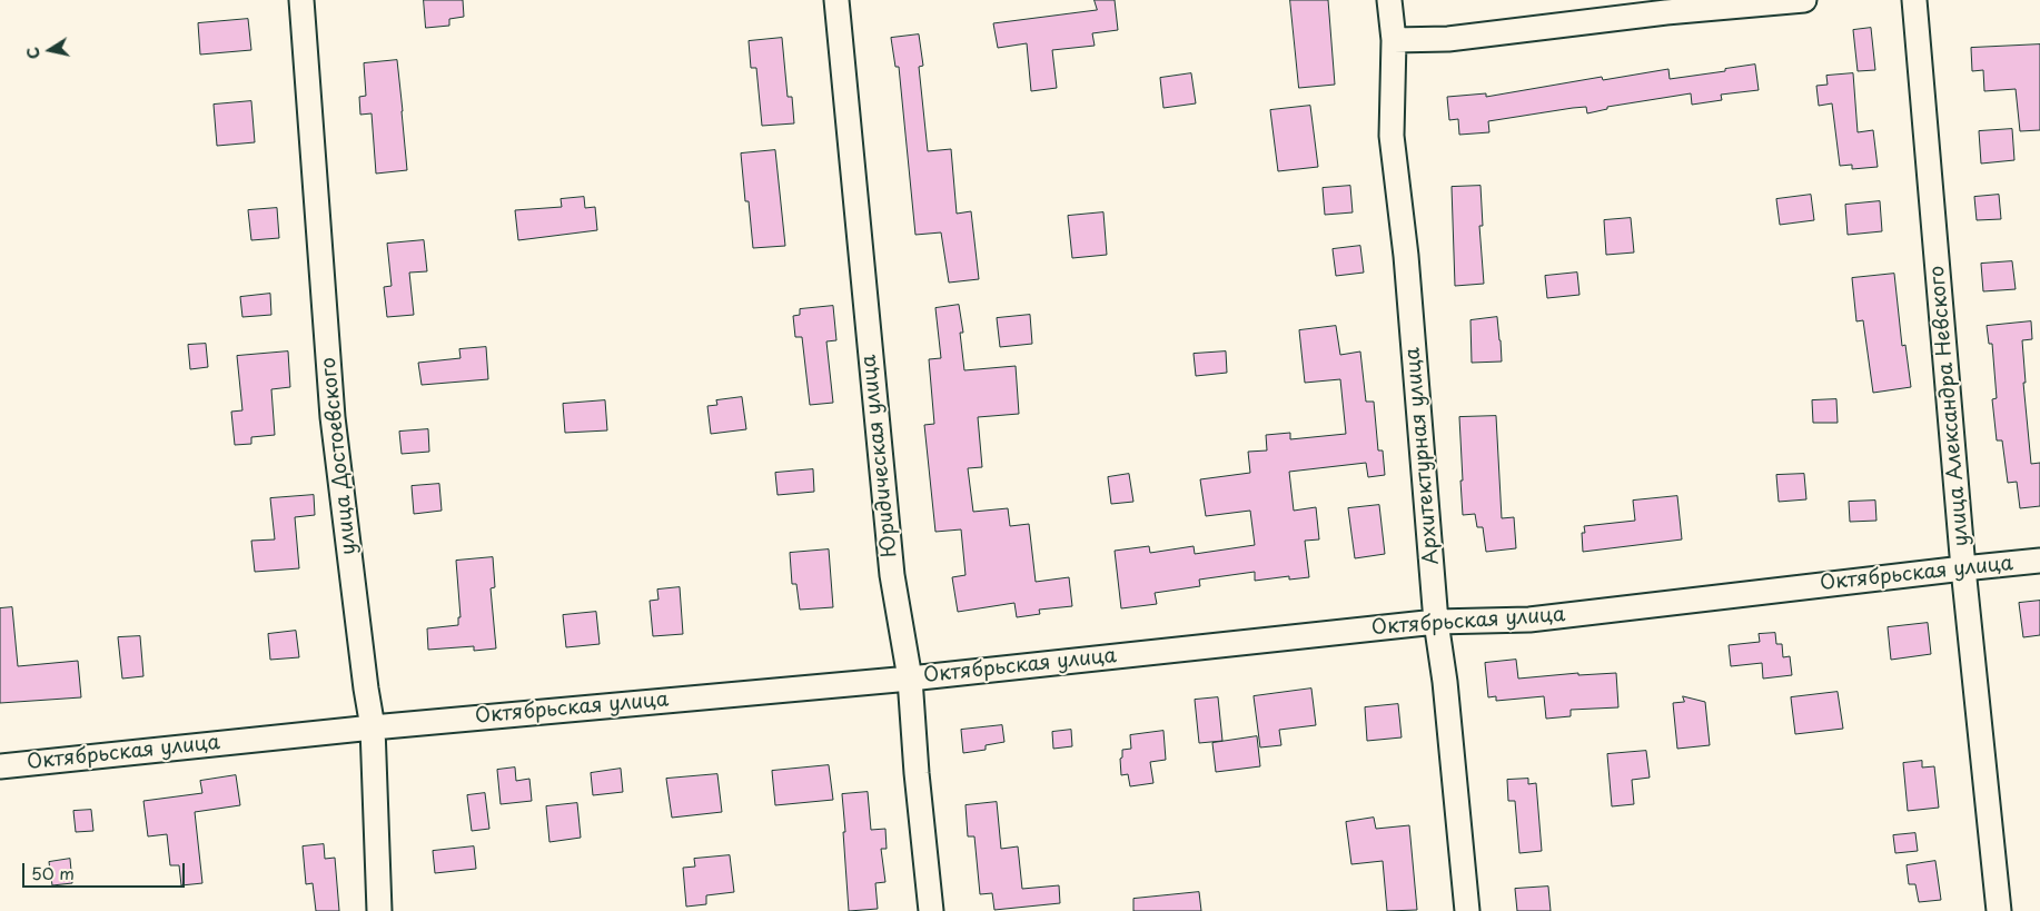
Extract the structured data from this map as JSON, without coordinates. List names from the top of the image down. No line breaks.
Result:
{"streets":{"street":["улица Александра Невского","улица Достоевского","Юридическая улица","Архитектурная улица","Октябрьская улица"]},"crossings":[["улица Александра Невского","Октябрьская улица"],["улица Достоевского","Октябрьская улица"],["Юридическая улица","Октябрьская улица"],["Архитектурная улица","Октябрьская улица"]],"scale_bar":"50 m","north":"left"}
